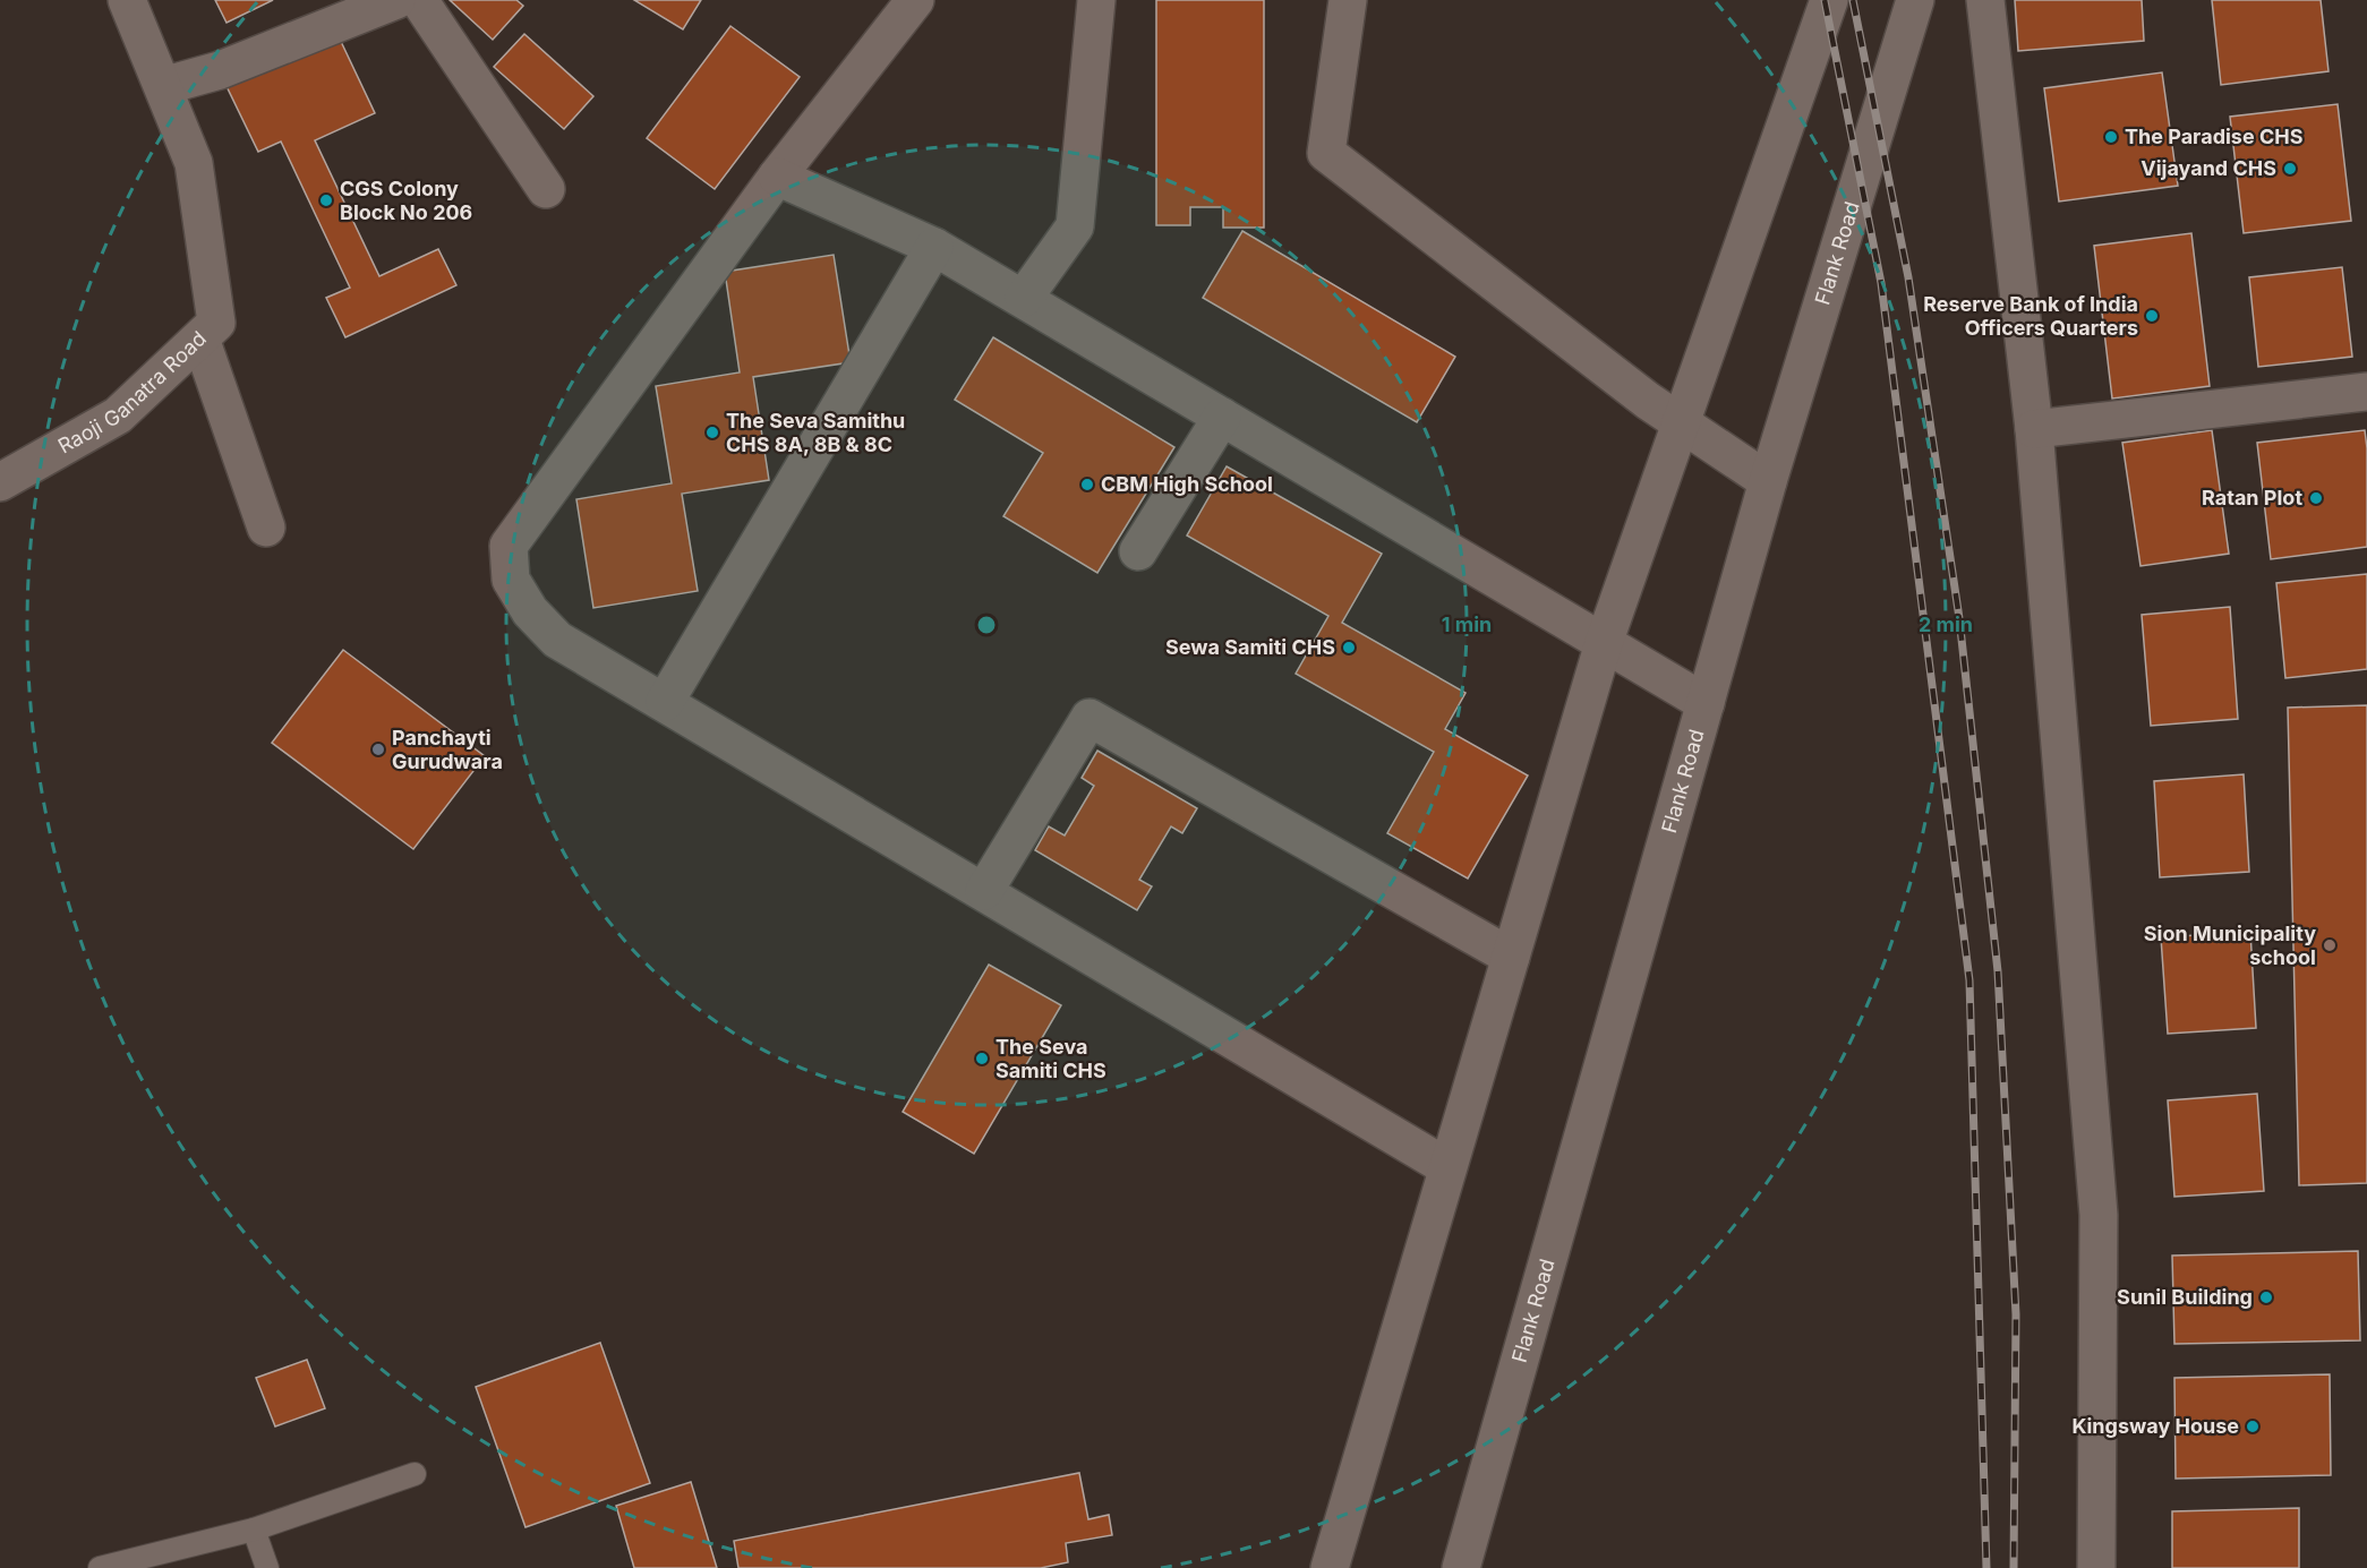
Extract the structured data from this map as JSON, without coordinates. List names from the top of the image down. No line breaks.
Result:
{"streets":{"street":["Flank Road","Raoji Ganatra Road"]},"places":["The Paradise CHS","Vijayand CHS","CGS Colony Block No 206","Reserve Bank of India Officers Quarters","The Seva Samithu CHS 8A, 8B & 8C","CBM High School","Ratan Plot","Sewa Samiti CHS","Panchayti Gurudwara","Sion Municipality school","The Seva Samiti CHS","Sunil Building","Kingsway House"],"rings":["1 min","2 min"]}
